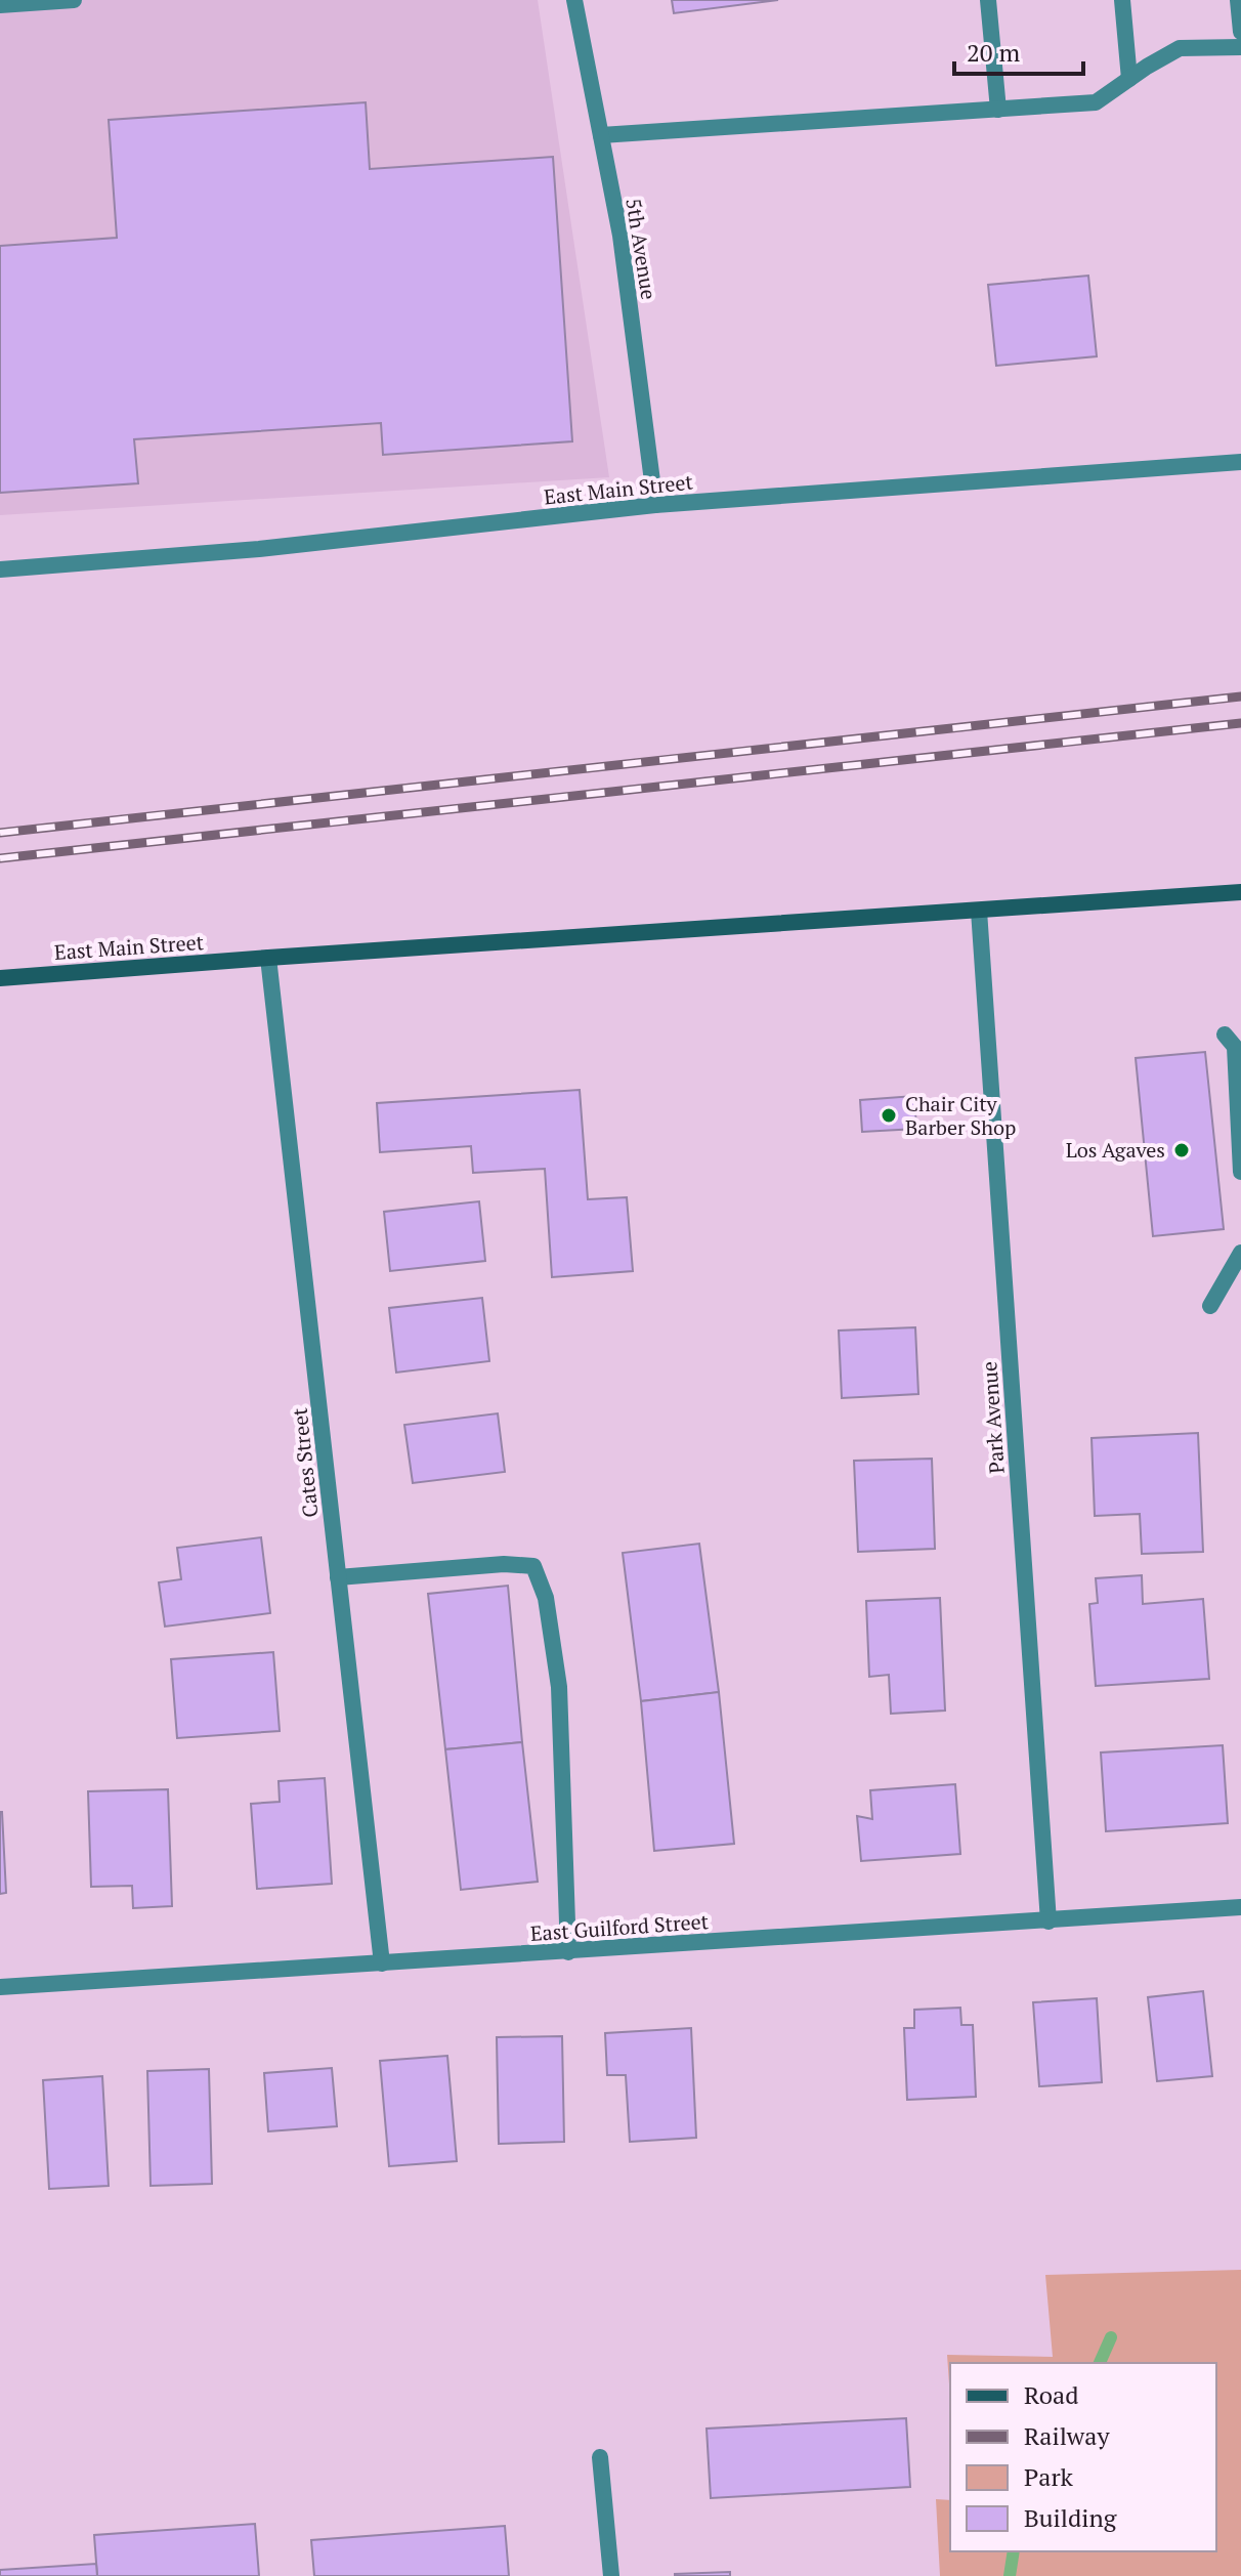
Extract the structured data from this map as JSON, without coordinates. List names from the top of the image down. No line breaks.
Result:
{"streets":{"main road":["East Main Street"],"street":["5th Avenue","Park Avenue","Cates Street","East Guilford Street"]},"crossings":[["5th Avenue","East Main Street"],["East Main Street","Park Avenue"],["East Main Street","Cates Street"],["Park Avenue","East Guilford Street"],["Cates Street","East Guilford Street"]],"places":["Chair City Barber Shop","Los Agaves"],"legend":["Road","Railway","Park","Building"],"scale_bar":"20 m"}
